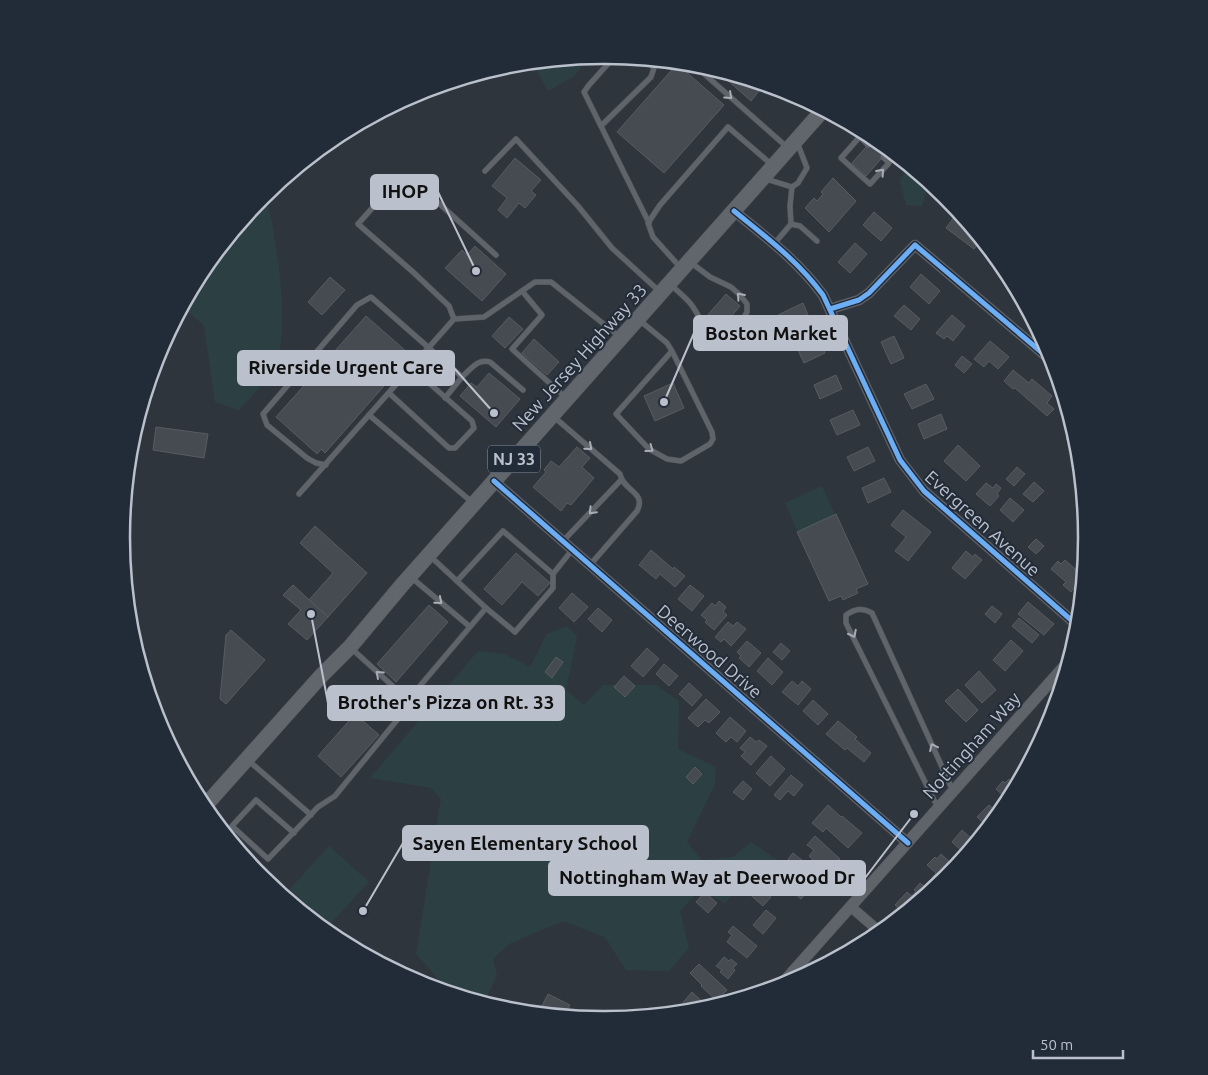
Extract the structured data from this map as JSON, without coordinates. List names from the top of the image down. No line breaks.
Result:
{"streets":{"main road":["New Jersey Highway 33","NJ 33"],"street":["Evergreen Avenue","Deerwood Drive","Nottingham Way"]},"crossings":[["New Jersey Highway 33","Evergreen Avenue"],["New Jersey Highway 33","Deerwood Drive"],["Deerwood Drive","Nottingham Way"]],"places":["IHOP","Boston Market","Riverside Urgent Care","Brother's Pizza on Rt. 33","Nottingham Way at Deerwood Dr","Sayen Elementary School"],"scale_bar":"50 m"}
